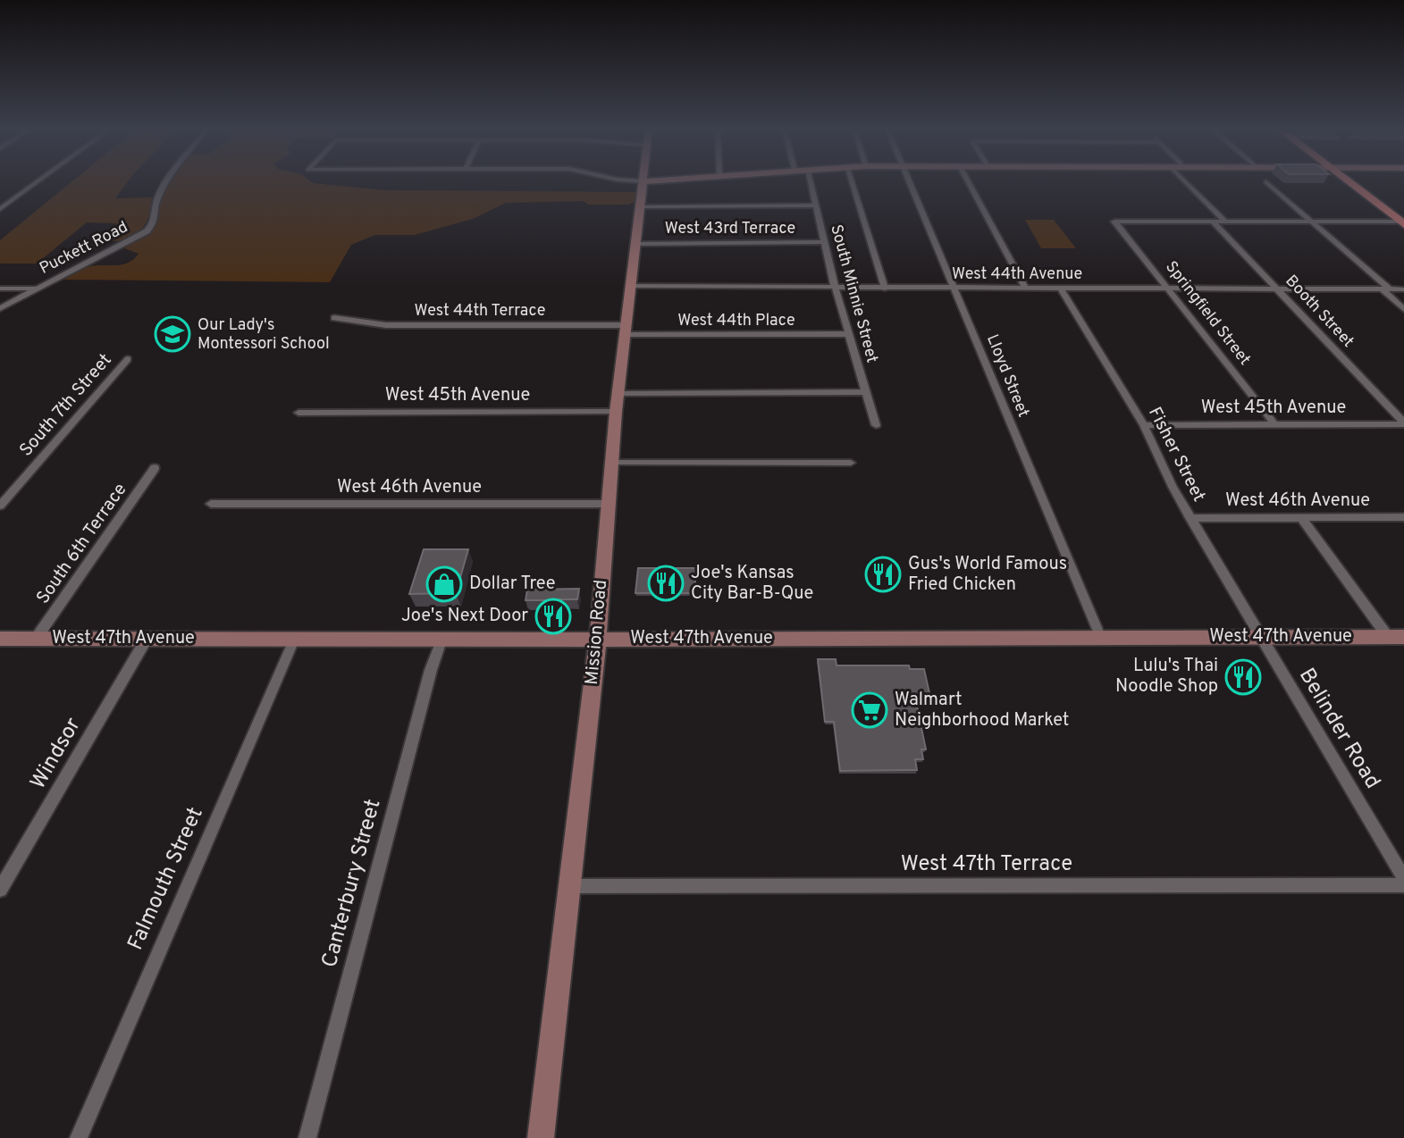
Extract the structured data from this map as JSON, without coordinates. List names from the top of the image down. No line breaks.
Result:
{"streets":{"street":["West 43rd Terrace","Puckett Road","West 44th Avenue","South Minnie Street","West 44th Terrace","Booth Street","Springfield Street","West 44th Place","Lloyd Street","West 45th Avenue","South 7th Street","Fisher Street","West 46th Avenue","South 6th Terrace","Mission Road","West 47th Avenue","Belinder Road","Windsor","West 47th Terrace","Falmouth Street","Canterbury Street"]},"crossings":[["West 43rd Terrace","South Minnie Street"],["West 43rd Terrace","Mission Road"],["West 44th Avenue","South Minnie Street"],["West 44th Avenue","Booth Street"],["West 44th Avenue","Springfield Street"],["West 44th Avenue","Lloyd Street"],["West 44th Avenue","Fisher Street"],["West 44th Avenue","Mission Road"],["South Minnie Street","West 44th Place"],["West 44th Terrace","West 44th Place"],["West 44th Terrace","Mission Road"],["Booth Street","Springfield Street"],["Booth Street","West 45th Avenue"],["Springfield Street","West 45th Avenue"],["West 44th Place","Mission Road"],["Lloyd Street","West 47th Avenue"],["West 45th Avenue","Fisher Street"],["West 45th Avenue","Mission Road"],["Fisher Street","West 46th Avenue"],["Fisher Street","West 47th Avenue"],["Fisher Street","Belinder Road"],["West 46th Avenue","Mission Road"],["South 6th Terrace","West 47th Avenue"],["Mission Road","West 47th Avenue"],["Mission Road","West 47th Terrace"],["West 47th Avenue","Belinder Road"],["West 47th Avenue","Windsor"],["West 47th Avenue","Falmouth Street"],["West 47th Avenue","Canterbury Street"]],"places":{"school or university":["Our Lady's Montessori School"],"restaurant":["Gus's World Famous Fried Chicken","Joe's Kansas City Bar-B-Que","Joe's Next Door","Lulu's Thai Noodle Shop"],"shop":["Dollar Tree"],"supermarket":["Walmart Neighborhood Market"]}}
